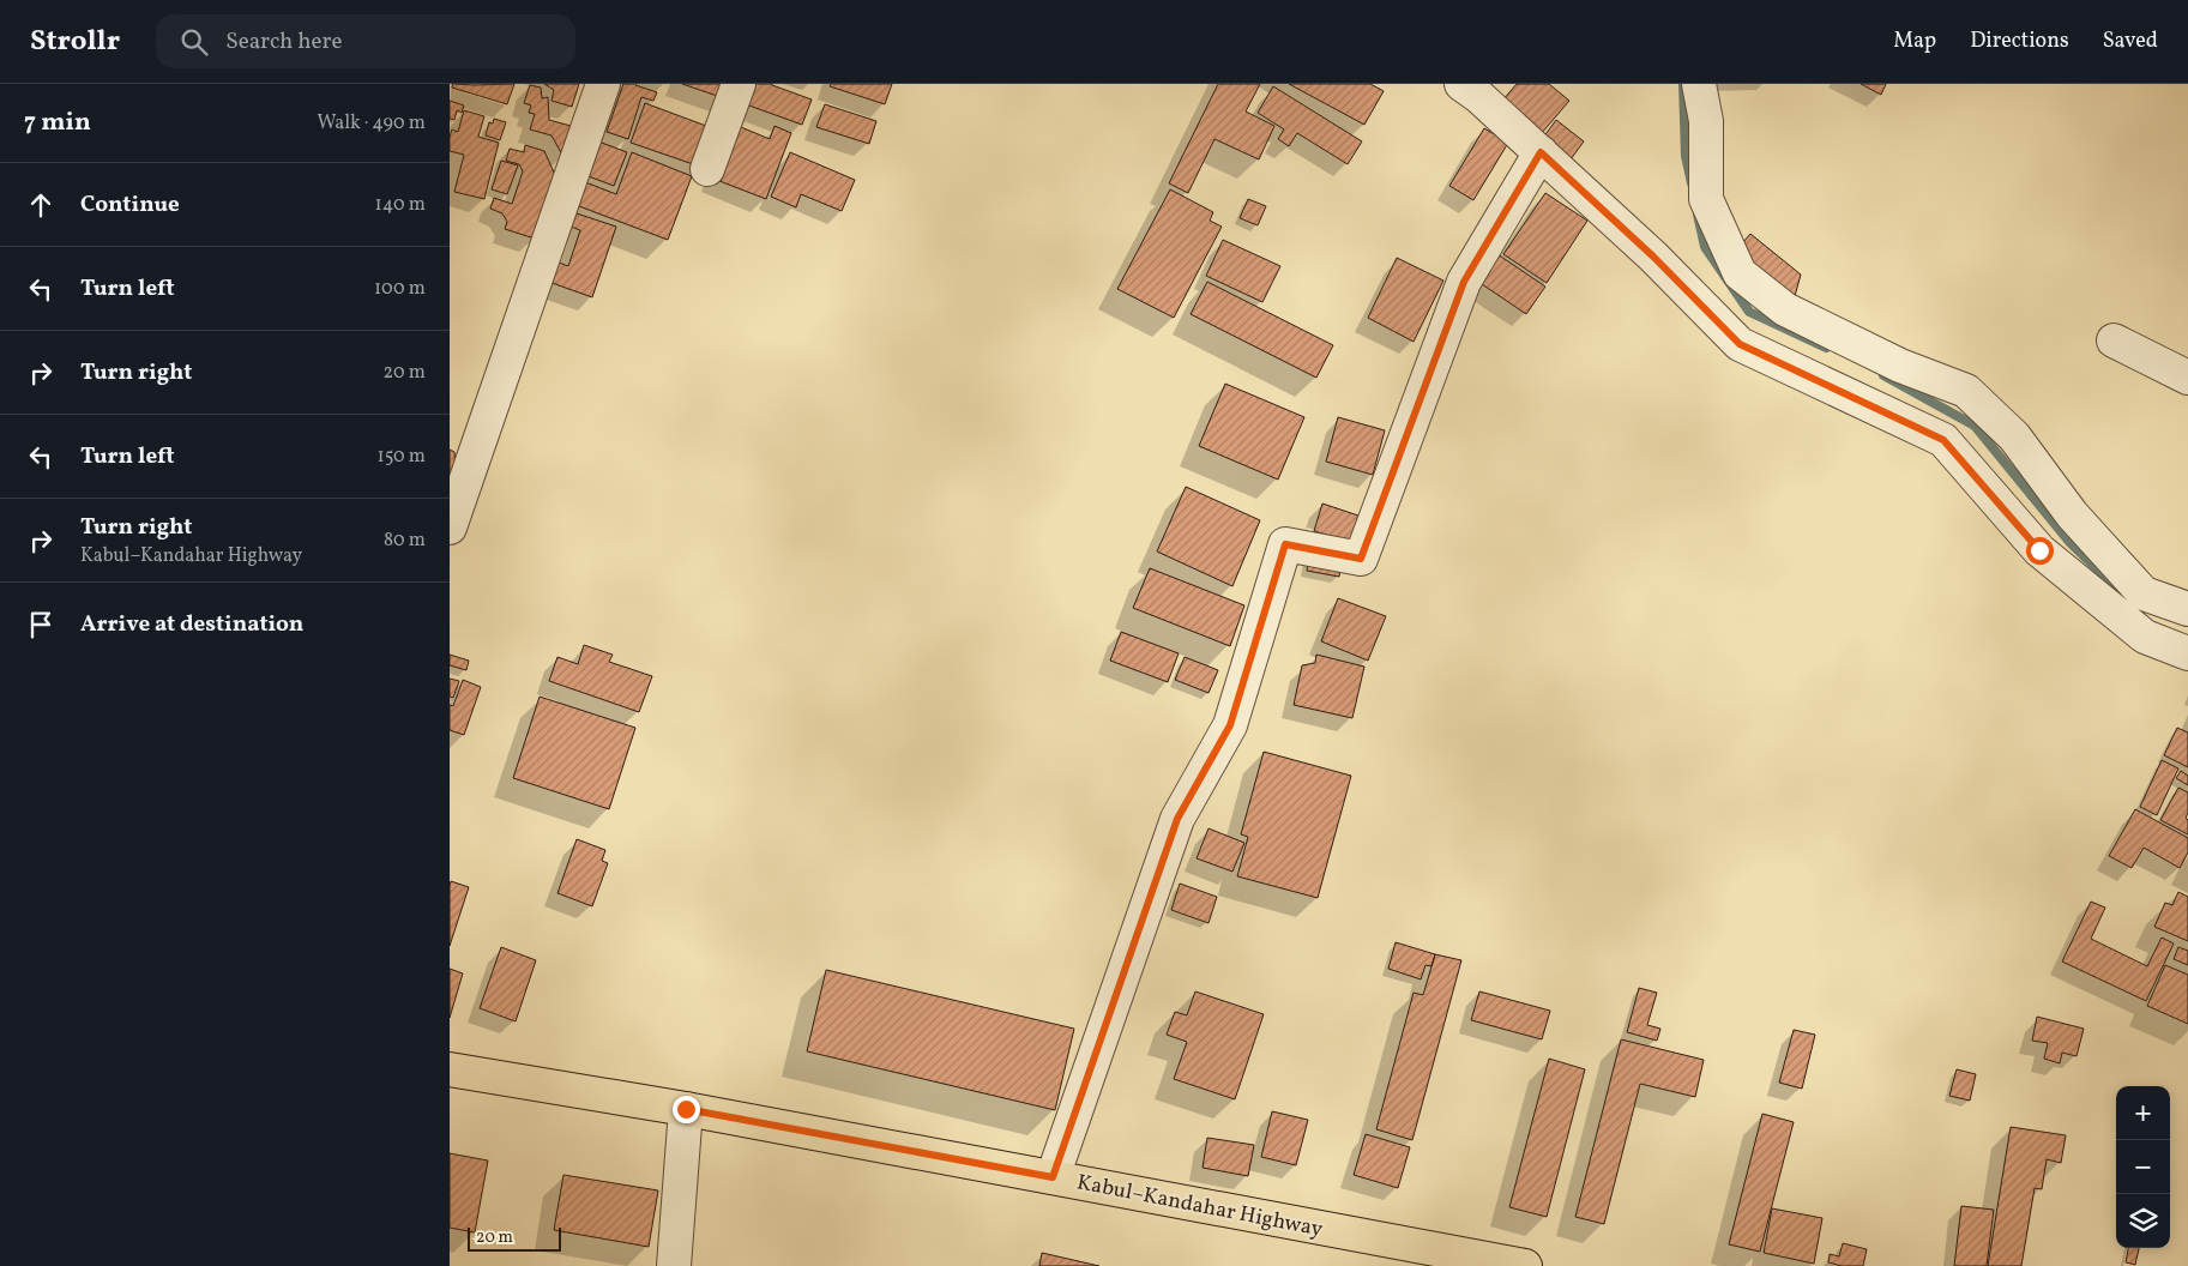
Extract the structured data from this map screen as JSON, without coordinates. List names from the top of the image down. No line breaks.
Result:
{"streets":{"main road":["Kabul–Kandahar Highway"]},"scale_bar":"20 m","page":{"header":"Strollr","search":"Search here","nav":["Map","Directions","Saved"],"heading":["7 min","Walk · 490 m"],"list":[["Continue","140 m"],["Turn left","100 m"],["Turn right","20 m"],["Turn left","150 m"],["Turn right","Kabul–Kandahar Highway","80 m"],"Arrive at destination"],"map_buttons":["+","−"],"scale":"20 m"}}
